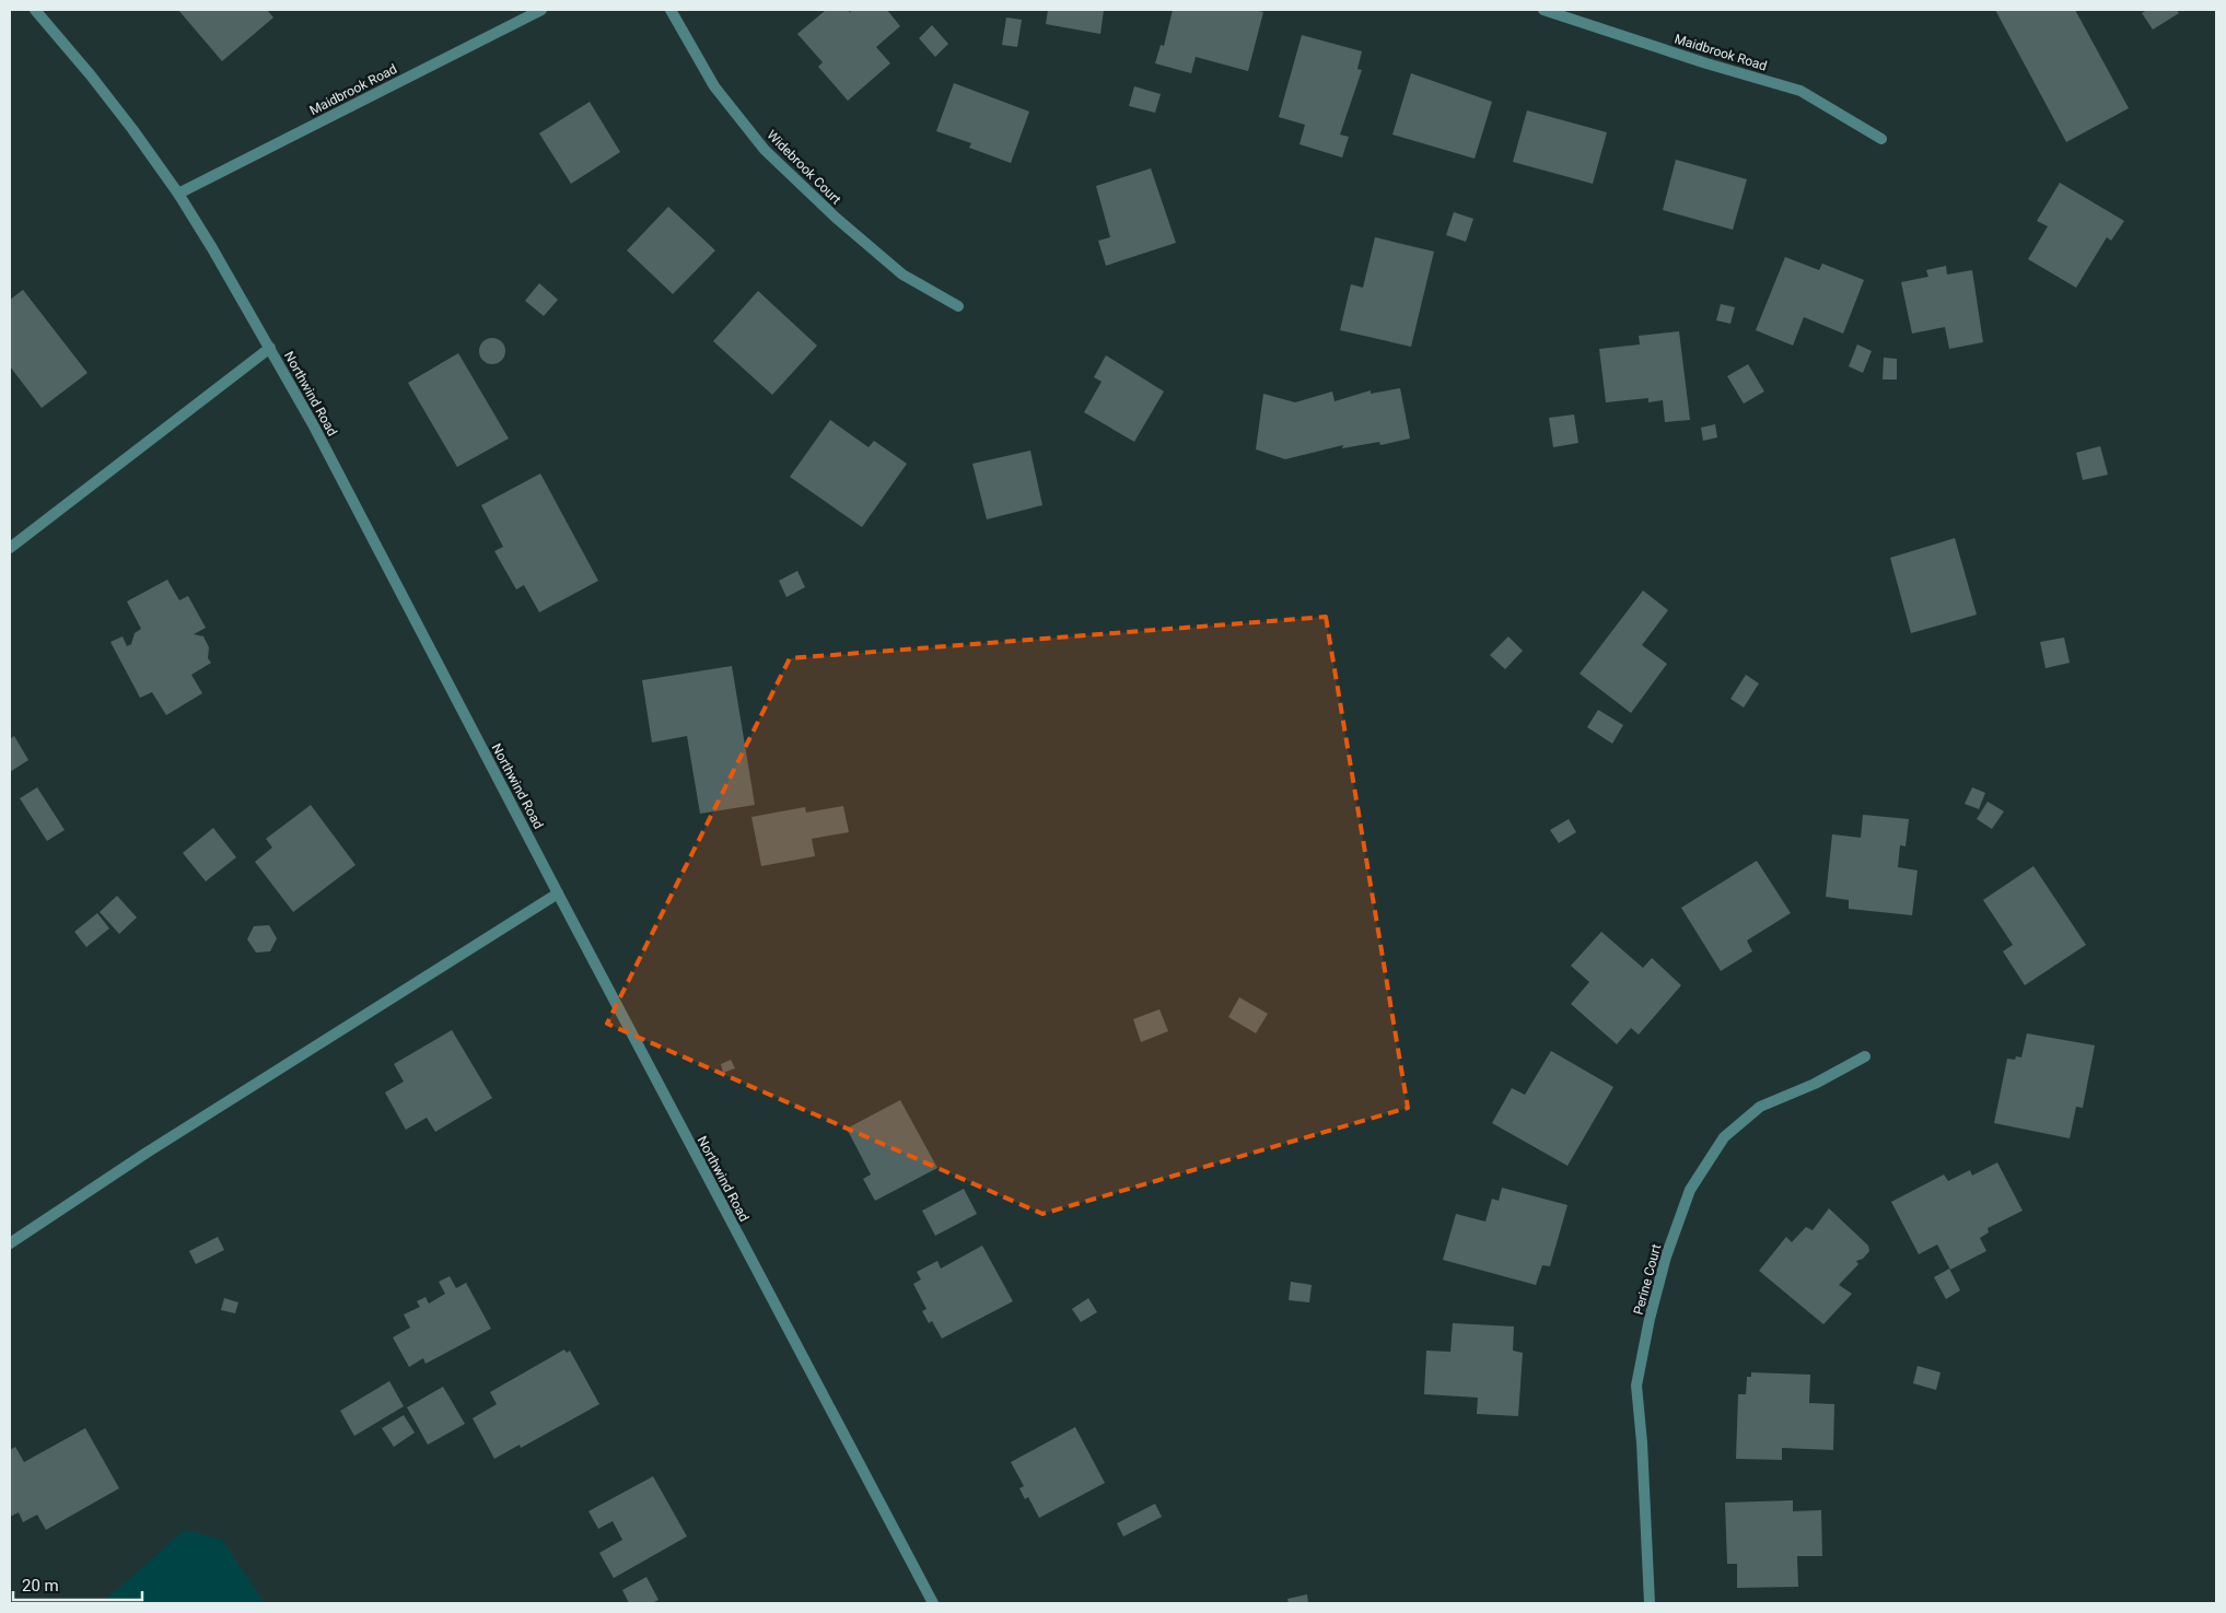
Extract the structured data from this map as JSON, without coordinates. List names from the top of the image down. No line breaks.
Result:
{"streets":{"street":["Maidbrook Road","Widebrook Court","Northwind Road","Perine Court"]},"crossings":[["Maidbrook Road","Northwind Road"]],"scale_bar":"20 m"}
